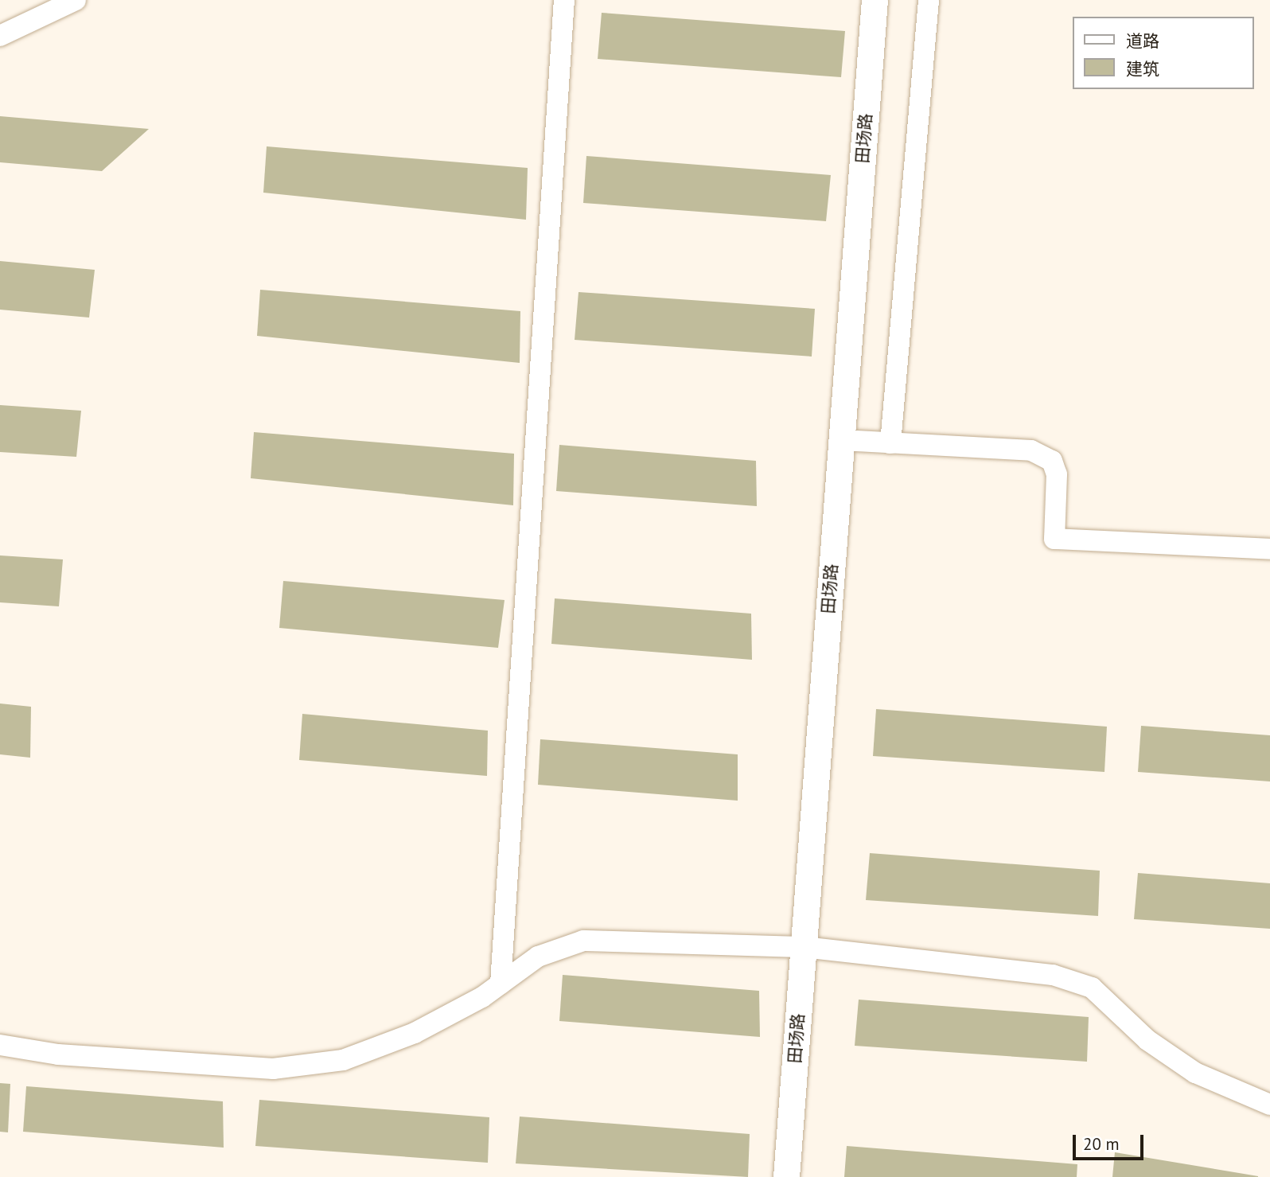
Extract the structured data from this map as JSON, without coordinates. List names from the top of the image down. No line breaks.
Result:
{"streets":{"street":["田场路"]},"legend":["道路","建筑"],"scale_bar":"20 m"}
